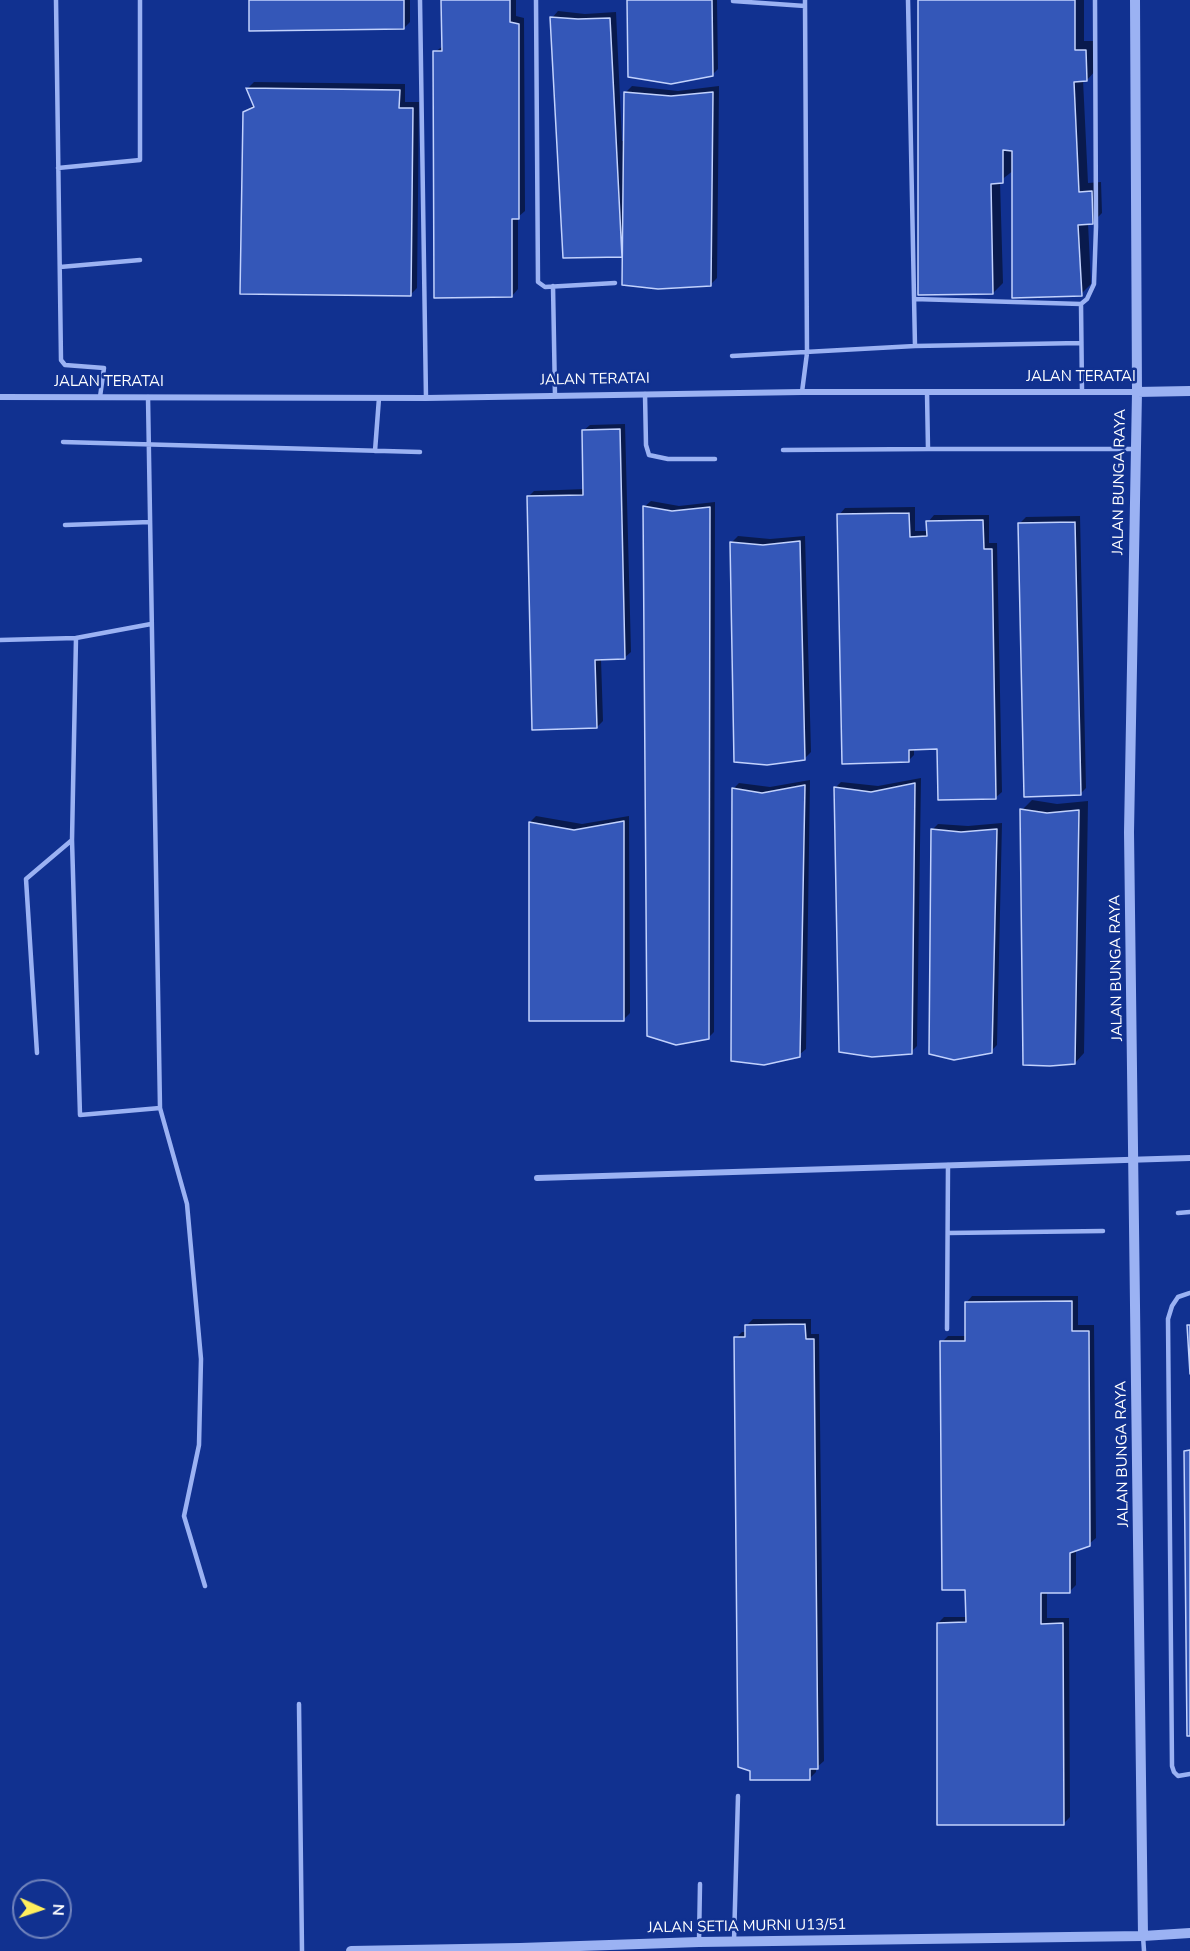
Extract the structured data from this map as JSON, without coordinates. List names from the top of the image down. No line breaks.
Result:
{"streets":{"street":["JALAN TERATAI","JALAN BUNGA RAYA","JALAN SETIA MURNI U13/51"]},"crossings":[["JALAN TERATAI","JALAN BUNGA RAYA"],["JALAN BUNGA RAYA","JALAN SETIA MURNI U13/51"]],"north":"right"}
